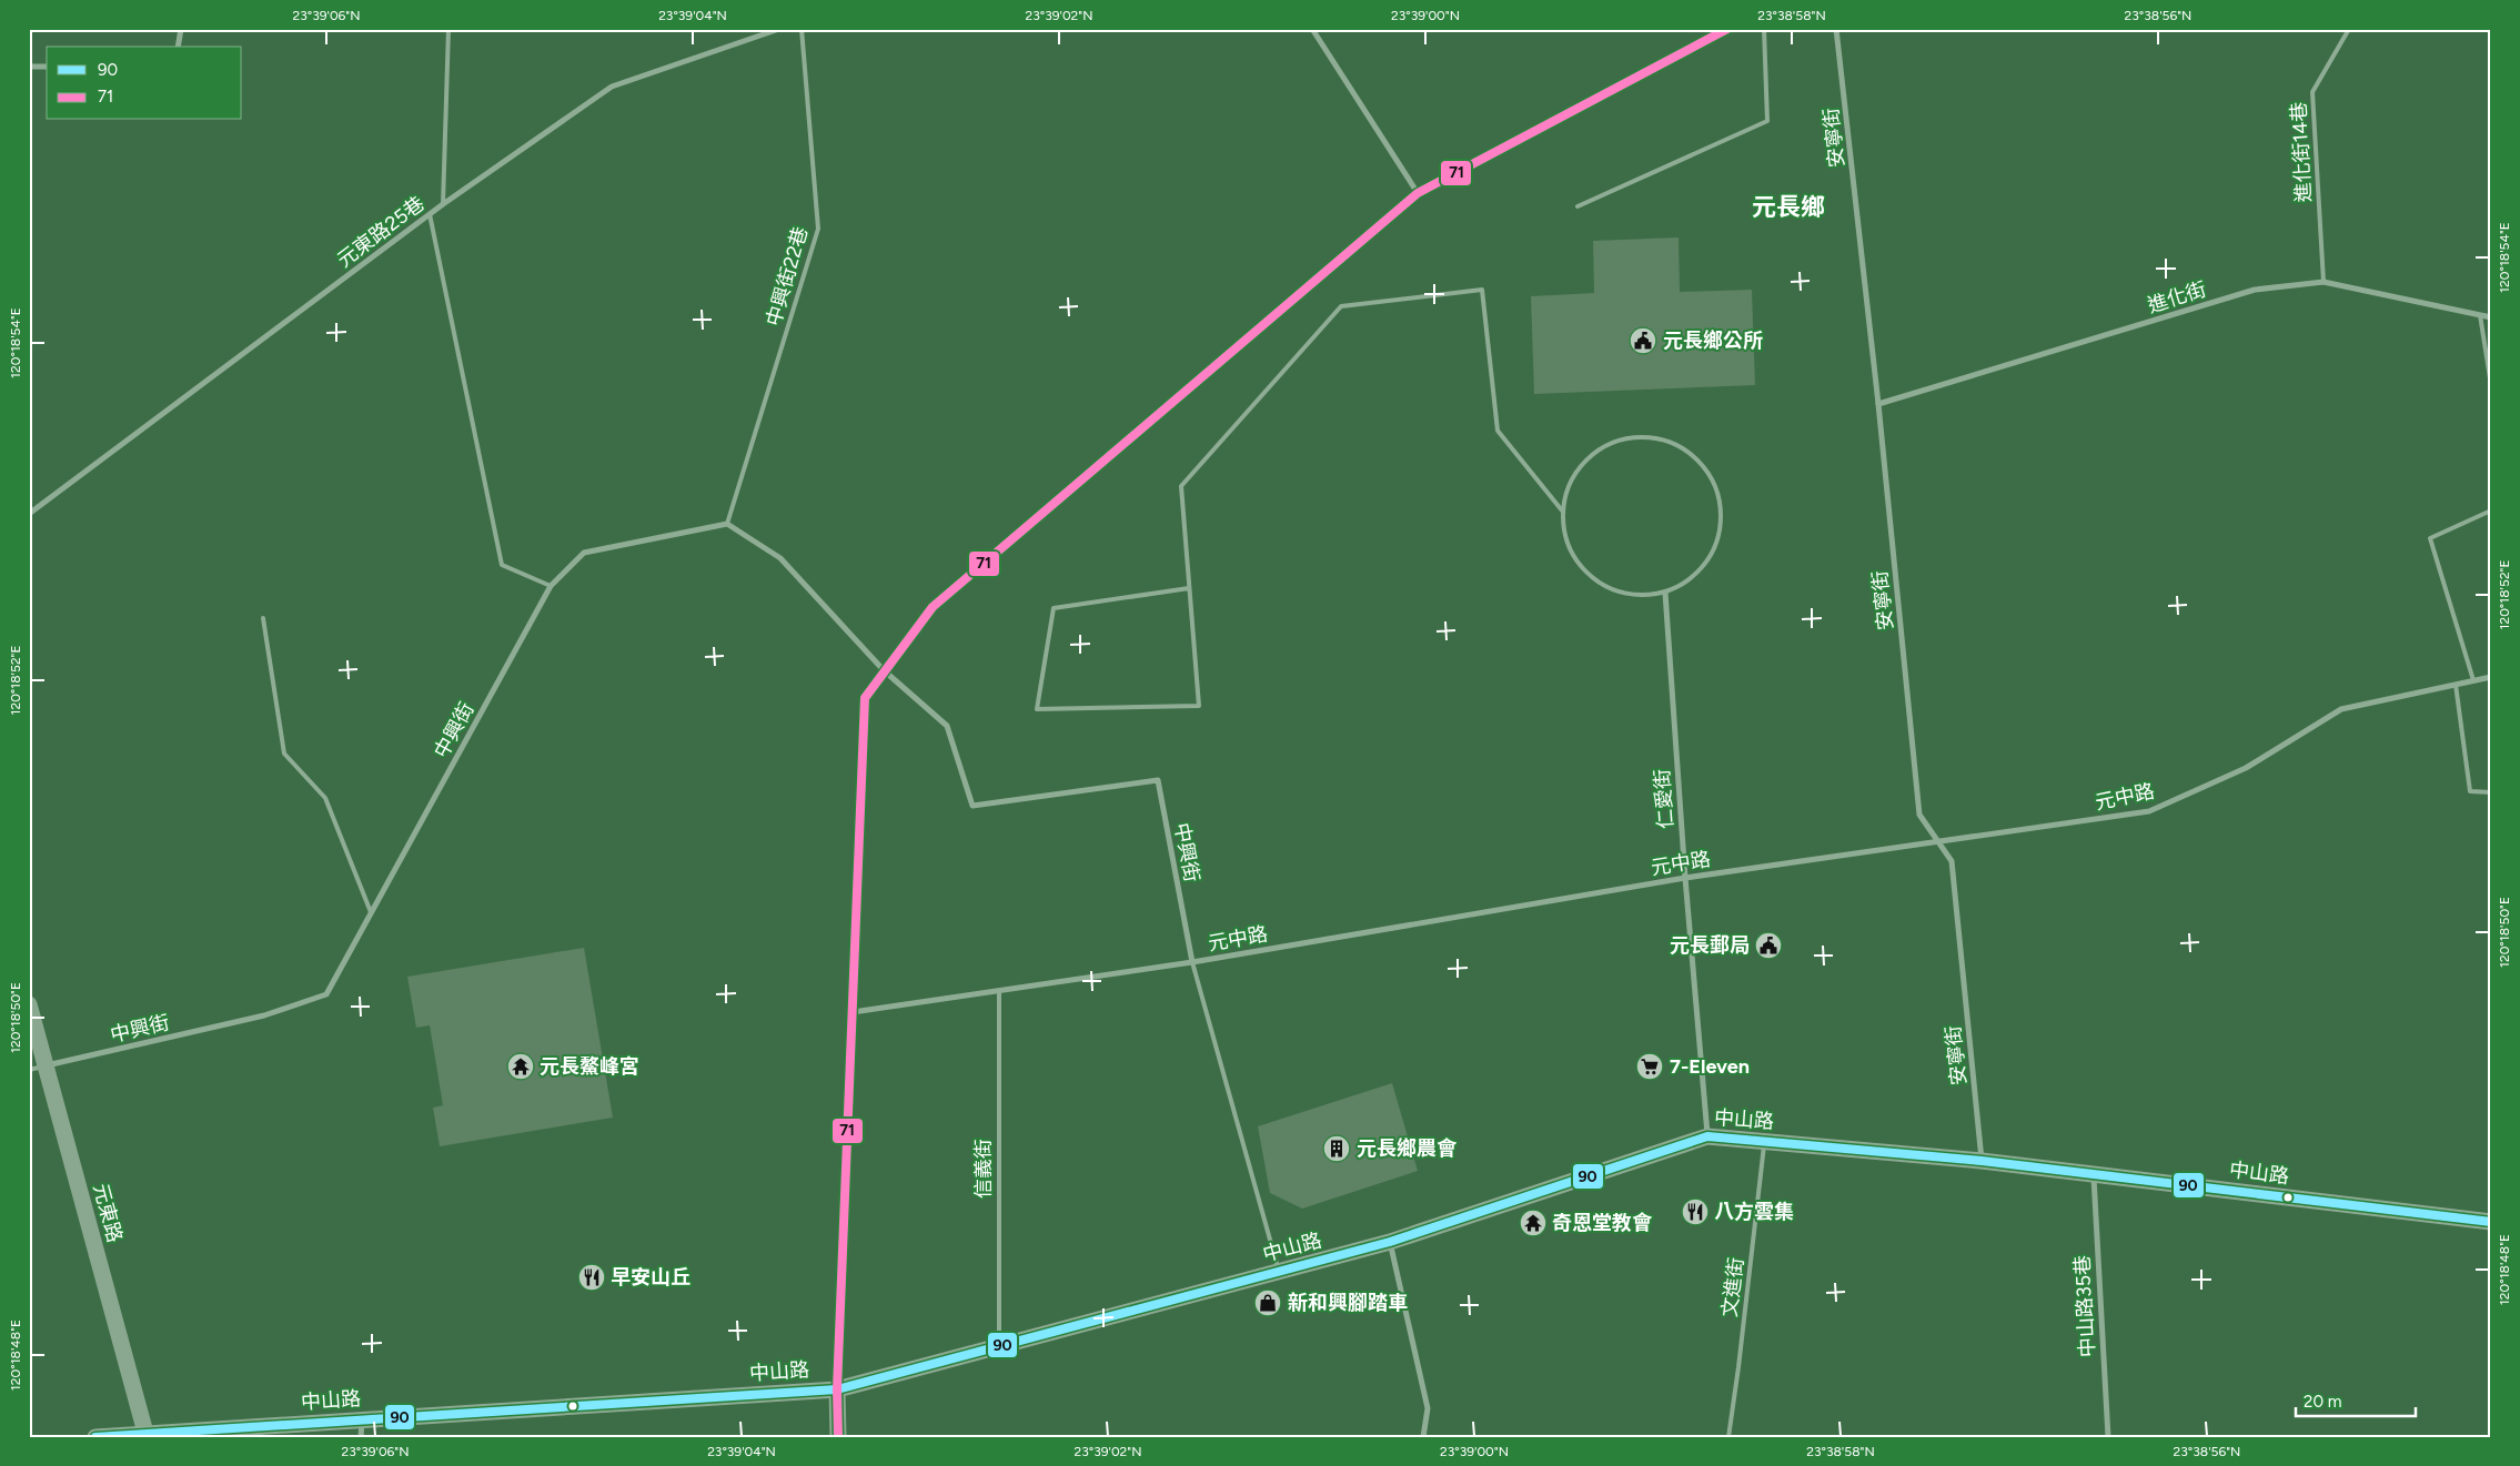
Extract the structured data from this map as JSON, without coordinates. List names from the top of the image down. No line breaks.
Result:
{"streets":{"main road":["中山路","元東路"],"street":["安寧街","元東路25巷","進化街","中興街","元中路","仁愛街","中山路35巷"],"lane":["進化街14巷","中興街22巷","信義街","文進街"]},"crossings":[["安寧街","進化街"],["安寧街","元中路"],["安寧街","中山路"],["進化街14巷","進化街"],["中興街22巷","中興街"],["中興街","元中路"],["中興街","中山路"],["中興街","元東路"],["元中路","仁愛街"],["元中路","信義街"],["仁愛街","中山路"],["中山路","信義街"],["中山路","元東路"],["中山路","文進街"],["中山路","中山路35巷"]],"districts":["元長鄉"],"places":{"public building":["元長鄉公所","元長郵局"],"temple":["元長鰲峰宮","奇恩堂教會"],"supermarket":["7-Eleven"],"building":["元長鄉農會"],"restaurant":["八方雲集","早安山丘"],"shop":["新和興腳踏車"]},"lines":["transit line 71","transit line 90"],"legend":["90","71"],"scale_bar":"20 m","coordinates":["23°39'06\"N","23°39'04\"N","23°39'02\"N","23°39'00\"N","23°38'58\"N","23°38'56\"N","120°18'54\"E","120°18'52\"E","120°18'50\"E","120°18'48\"E"]}
